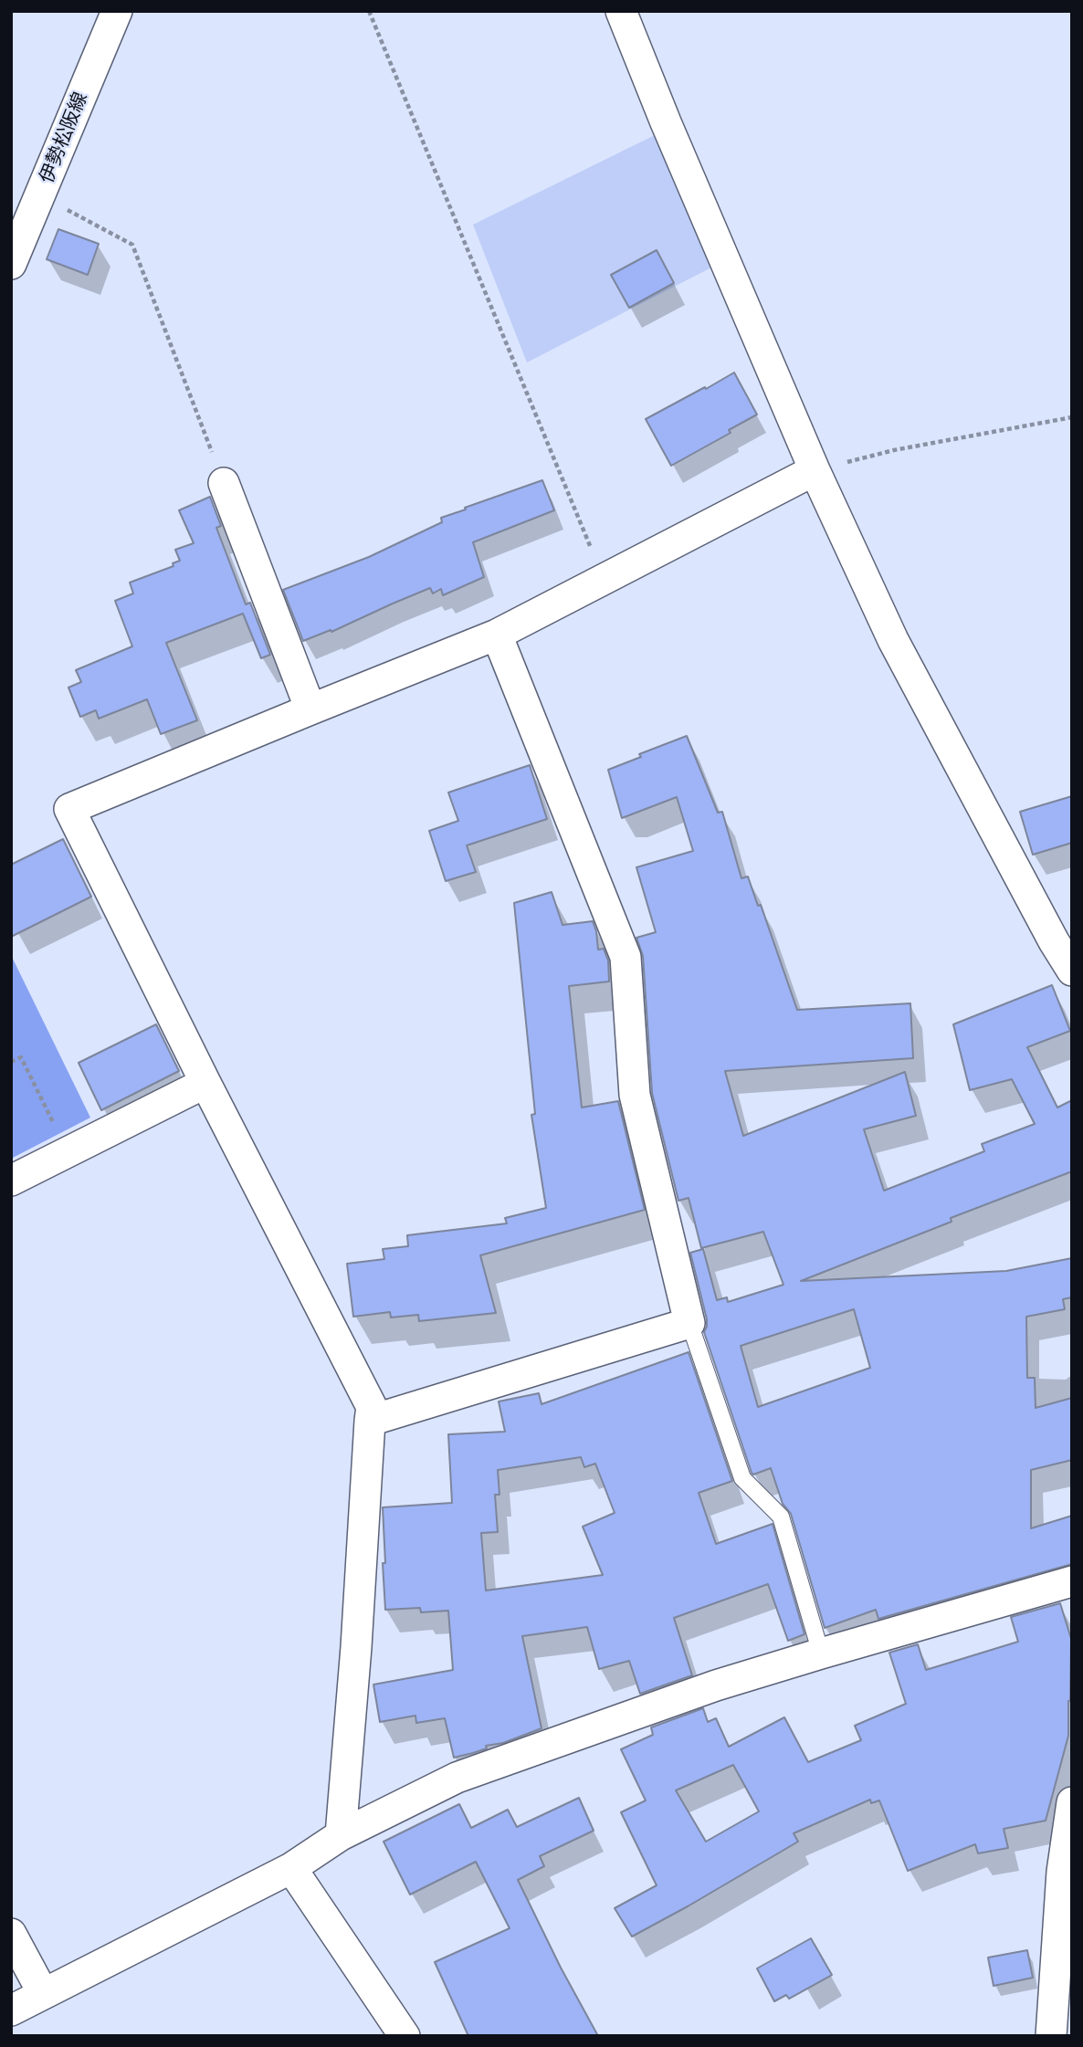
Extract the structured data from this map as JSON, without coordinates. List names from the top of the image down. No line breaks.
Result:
{"streets":{"street":["伊勢松阪線"]}}
